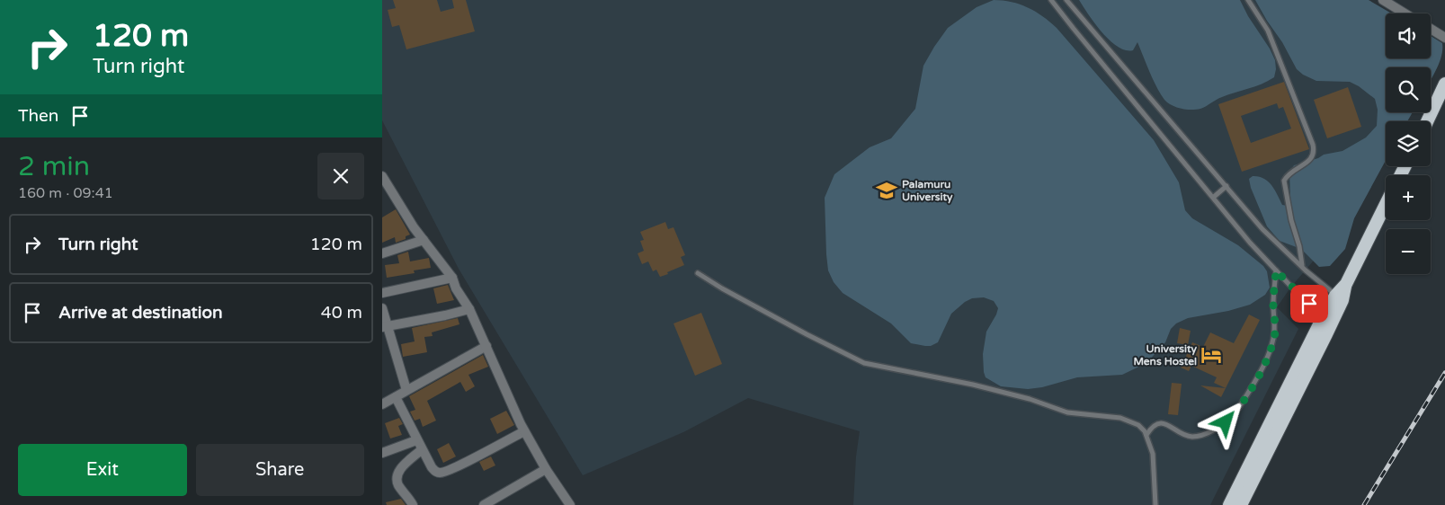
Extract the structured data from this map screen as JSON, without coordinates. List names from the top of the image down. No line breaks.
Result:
{"places":{"school or university":["Palamuru University"],"hotel":["University Mens Hostel"]},"page":{"turn":["120 m","Turn right"],"map_buttons":["+","−"],"then":"Then","heading":["2 min","160 m · 09:41"],"list":[{"name":"Turn right","value":"120 m"},{"name":"Arrive at destination","value":"40 m"}],"buttons":["Exit","Share"]}}
